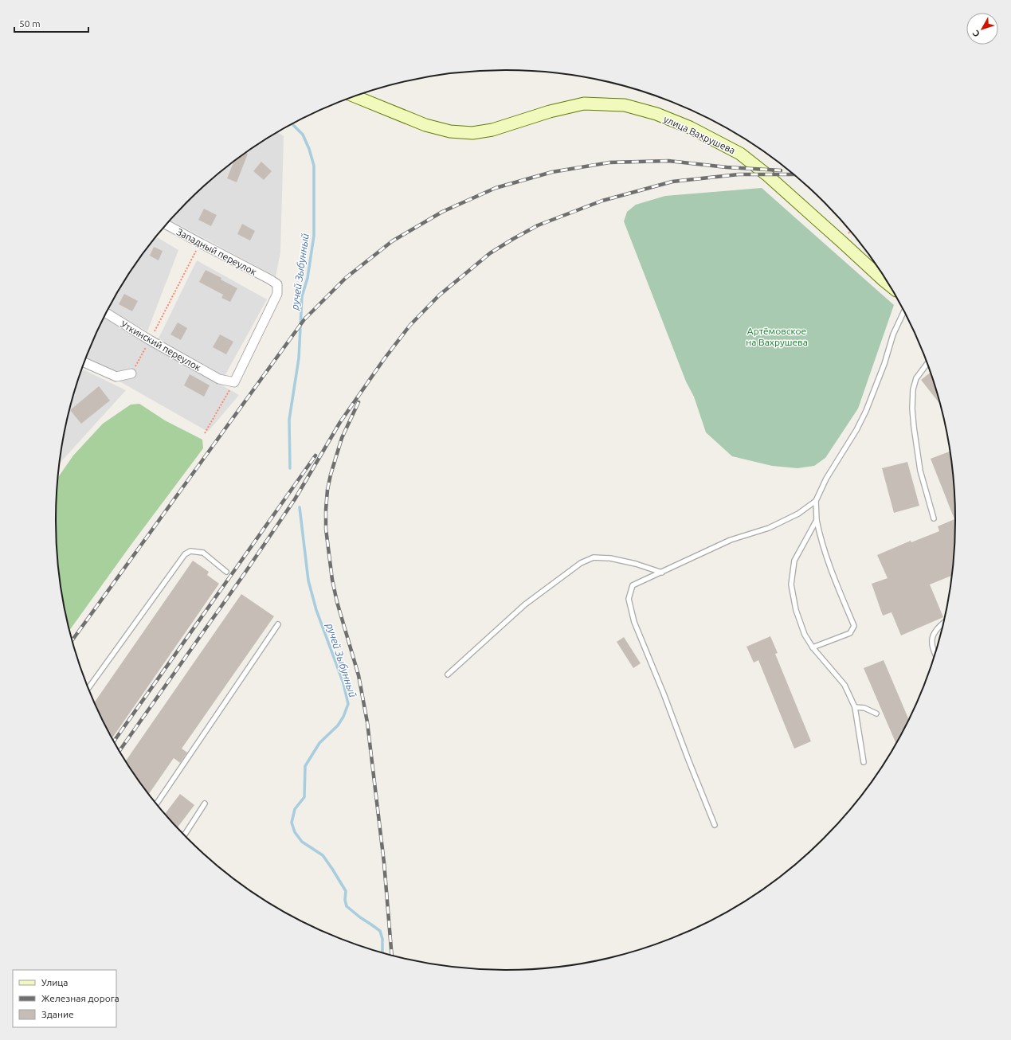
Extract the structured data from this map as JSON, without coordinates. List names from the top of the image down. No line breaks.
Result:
{"streets":{"main road":["улица Вахрушева"],"street":["Западный переулок","Уткинский переулок"]},"crossings":[["Западный переулок","Уткинский переулок"]],"water":["ручей Зыбунный"],"parks":["Артёмовское на Вахрушева"],"legend":["Улица","Железная дорога","Здание"],"scale_bar":"50 m","north":"bottom left"}
